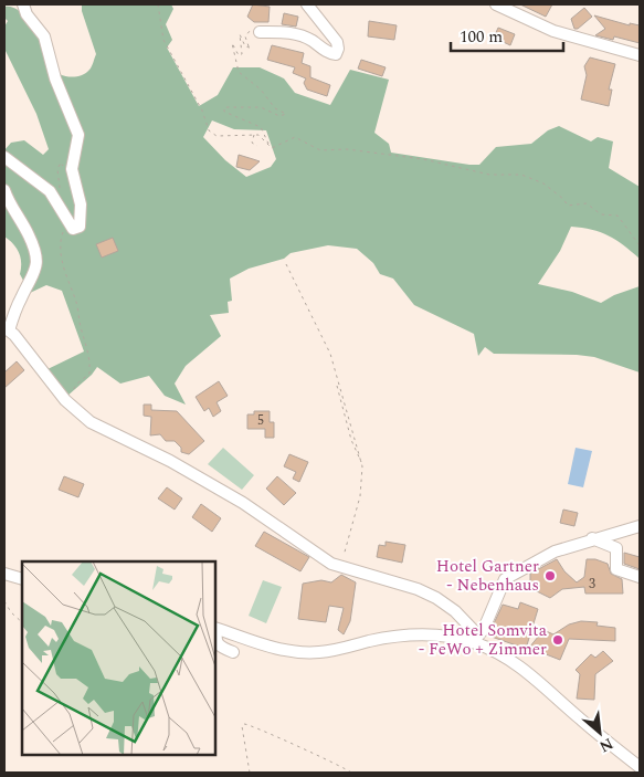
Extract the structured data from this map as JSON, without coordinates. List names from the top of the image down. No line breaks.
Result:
{"places":["Hotel Gartner - Nebenhaus","Hotel Somvita - FeWo + Zimmer"],"house_numbers":["5","3"],"scale_bar":"100 m","north":"bottom right"}
